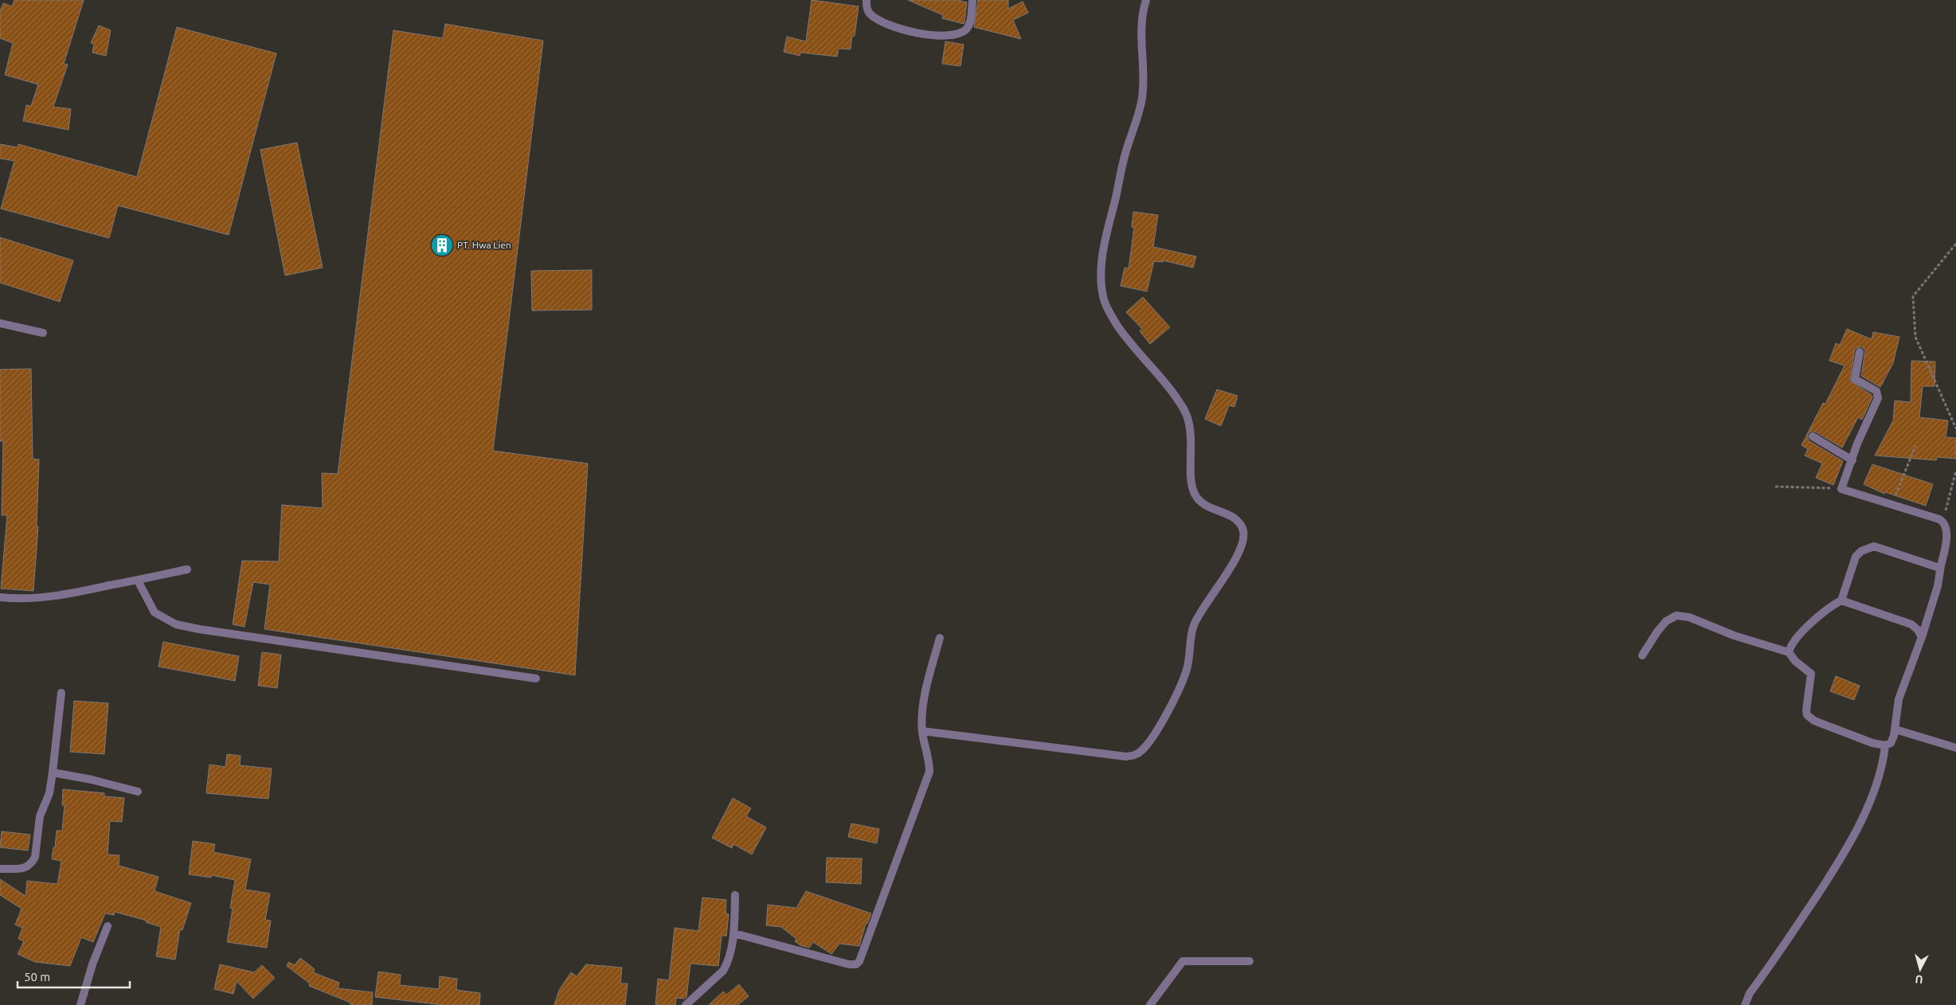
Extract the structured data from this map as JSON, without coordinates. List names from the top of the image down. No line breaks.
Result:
{"places":{"building":["PT. Hwa Lien"]},"scale_bar":"50 m","north":"bottom"}
